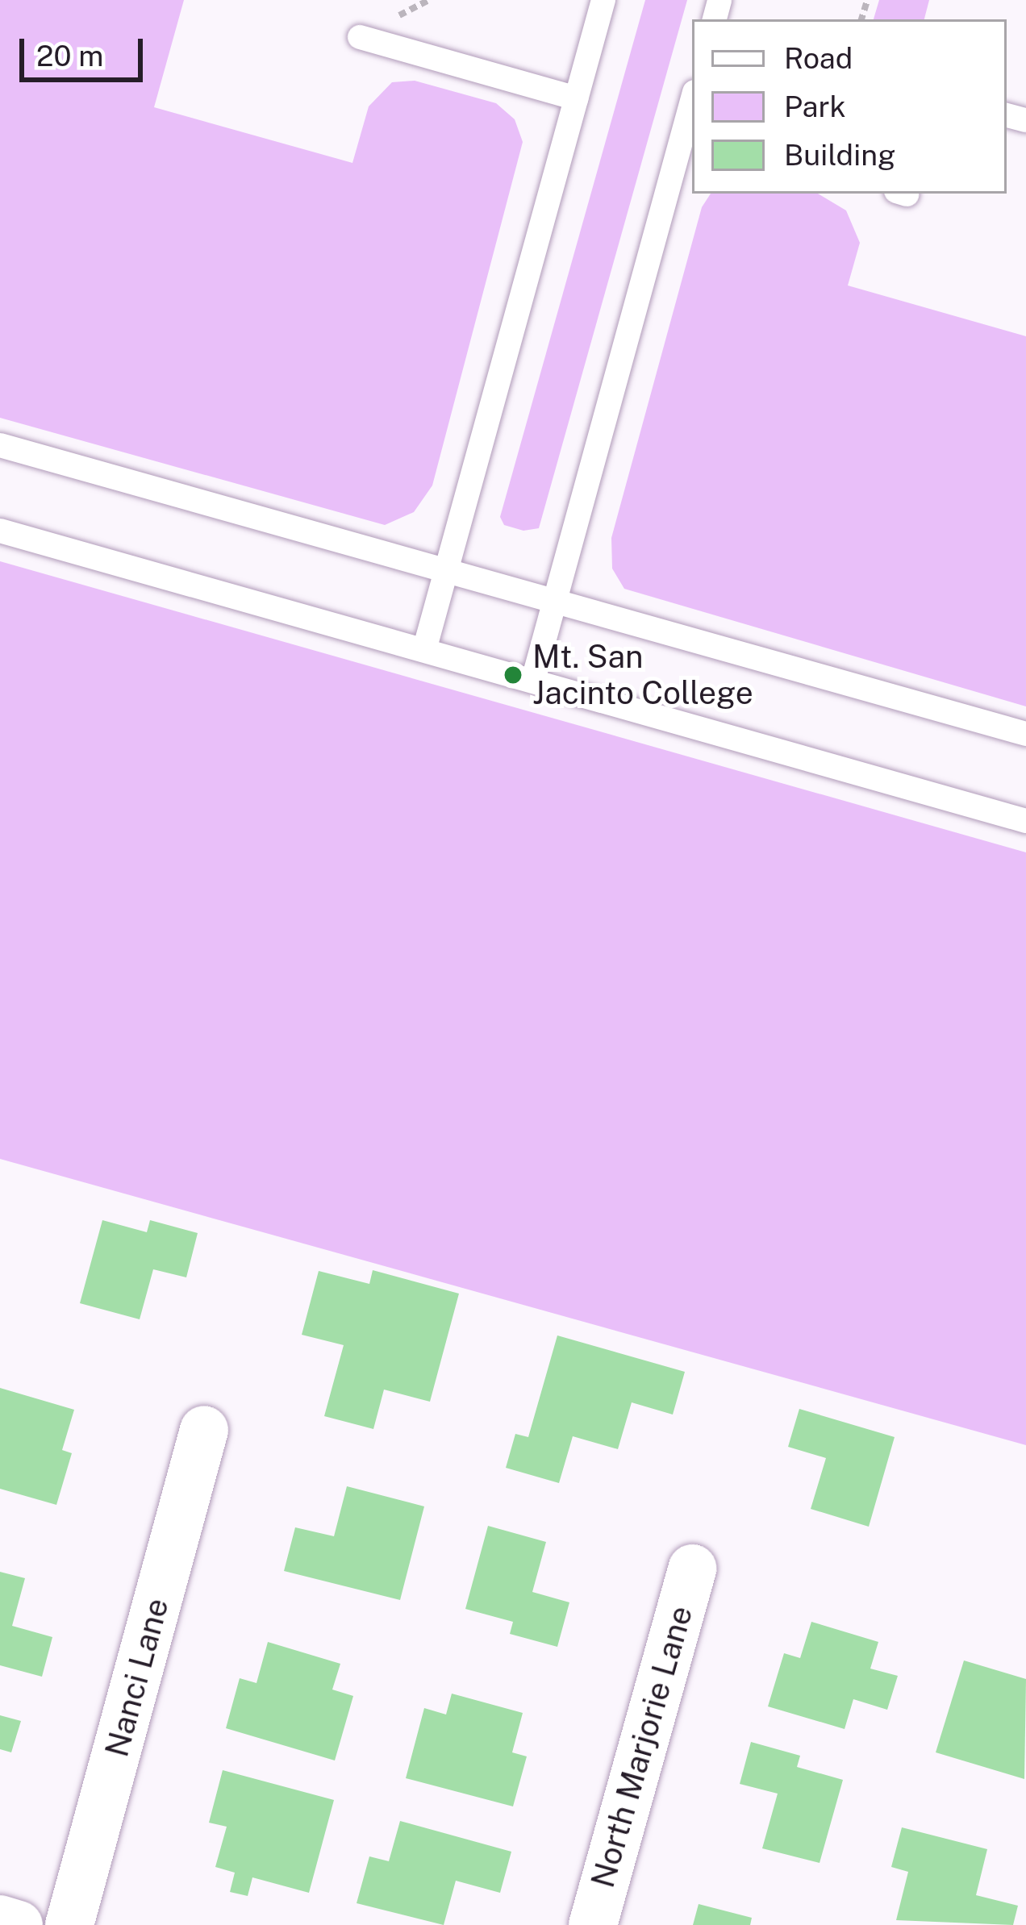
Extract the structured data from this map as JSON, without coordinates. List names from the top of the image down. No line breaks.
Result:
{"streets":{"street":["Nanci Lane","North Marjorie Lane"]},"places":["Mt. San Jacinto College"],"legend":["Road","Park","Building"],"scale_bar":"20 m"}
